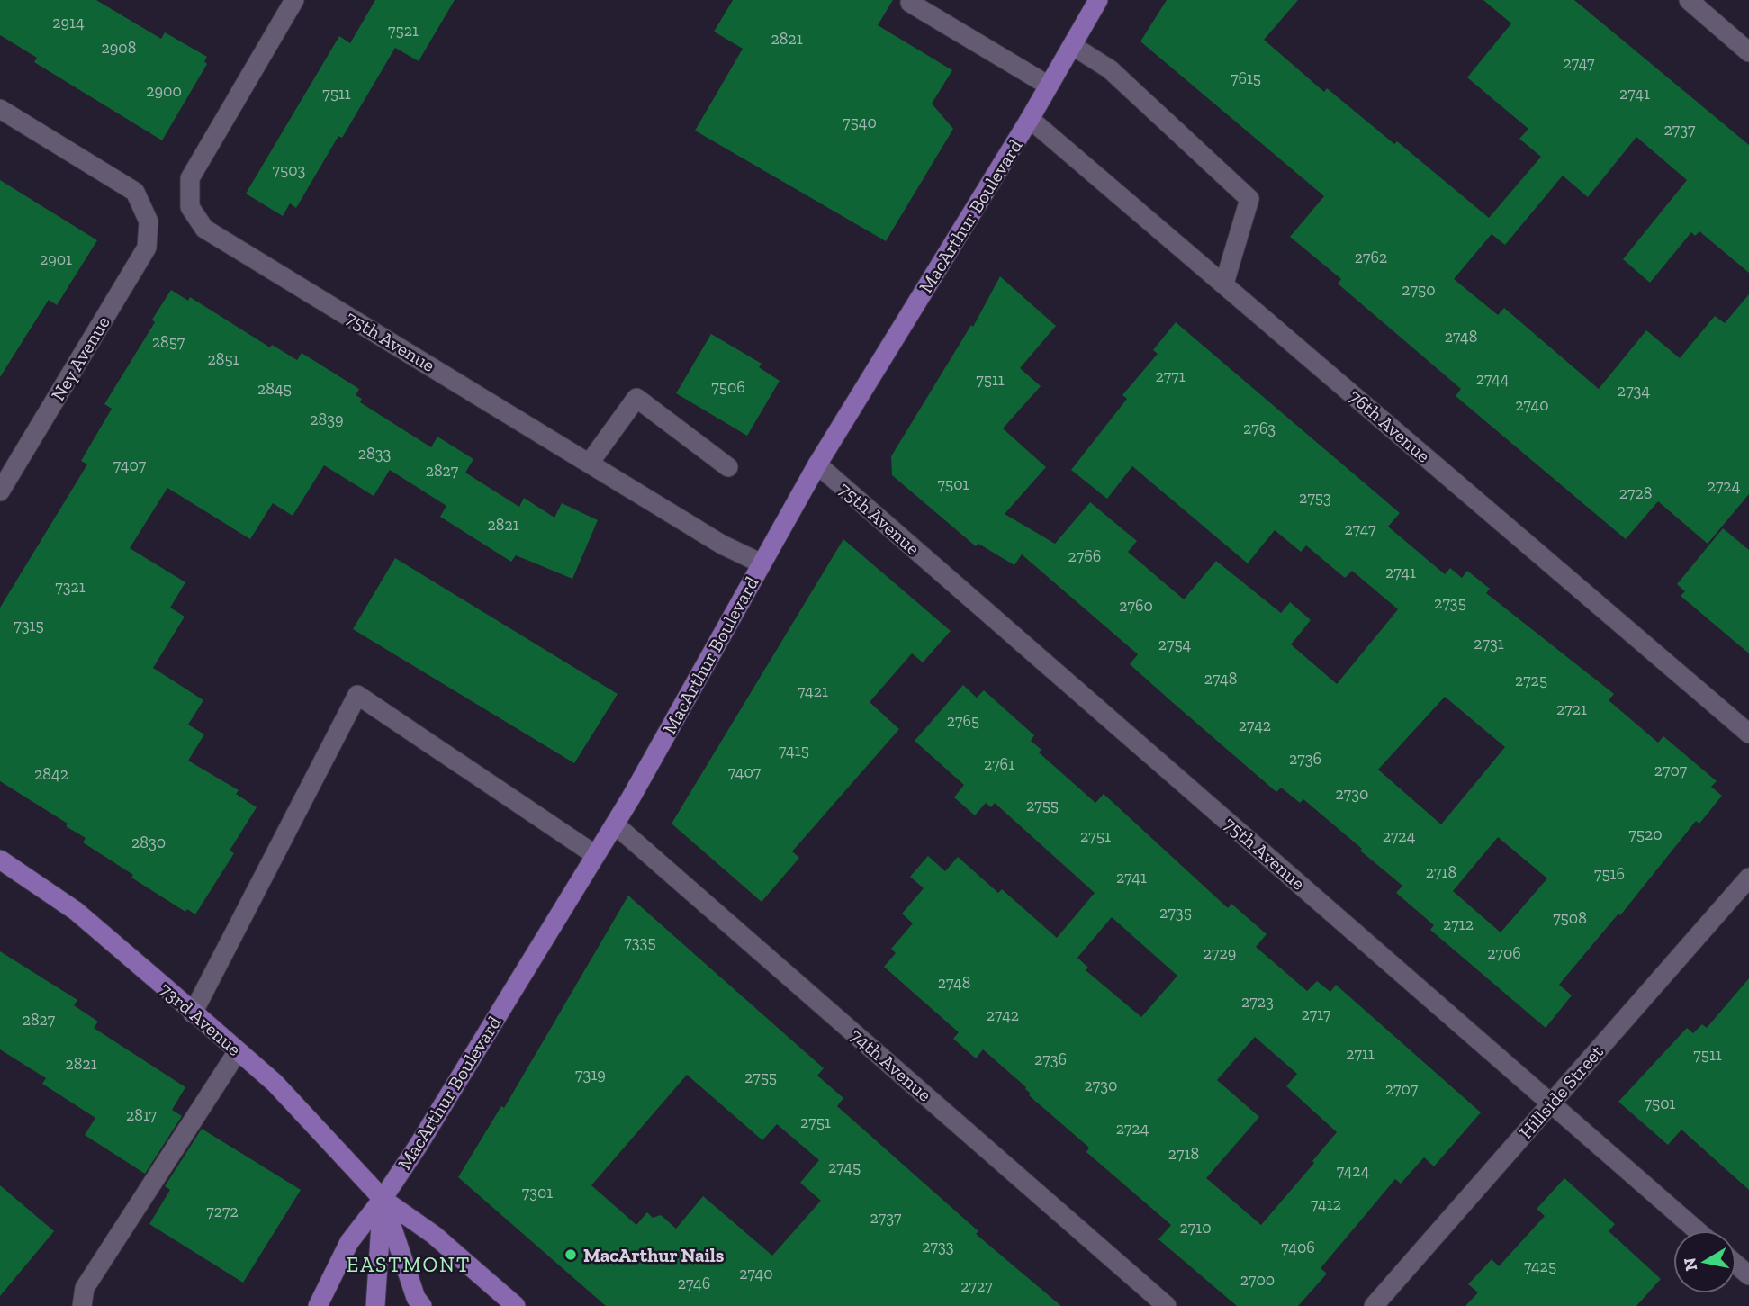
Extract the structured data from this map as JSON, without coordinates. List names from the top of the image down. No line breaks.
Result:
{"streets":{"main road":["MacArthur Boulevard","73rd Avenue"],"street":["75th Avenue","Ney Avenue","76th Avenue","74th Avenue","Hillside Street"]},"crossings":[["MacArthur Boulevard","75th Avenue"],["MacArthur Boulevard","76th Avenue"],["MacArthur Boulevard","73rd Avenue"],["MacArthur Boulevard","74th Avenue"],["75th Avenue","Hillside Street"]],"districts":["EASTMONT"],"places":["MacArthur Nails"],"house_numbers":["2914","7521","2821","2908","2747","7615","2900","7511","2741","7540","2737","7503","2762","2901","2750","2748","2857","2851","2771","2744","7511","7506","2845","2734","2740","2839","2763","2833","7407","2827","7501","2724","2728","2753","2821","2747","2766","2741","7321","2735","2760","7315","2731","2754","2748","2725","7421","2721","2765","2742","7415","2736","2761","2707","7407","2842","2730","2755","7520","2751","2724","2830","2718","7516","2741","2735","7508","2712","7335","2729","2706","2748","2723","2717","2742","2827","2711","7511","2736","2821","7319","2755","2730","2707","7501","2817","2751","2724","2718","2745","7424","7301","7412","7272","2737","2710","2733","7406","7425","2740","2700","2746","2727"],"north":"left"}
